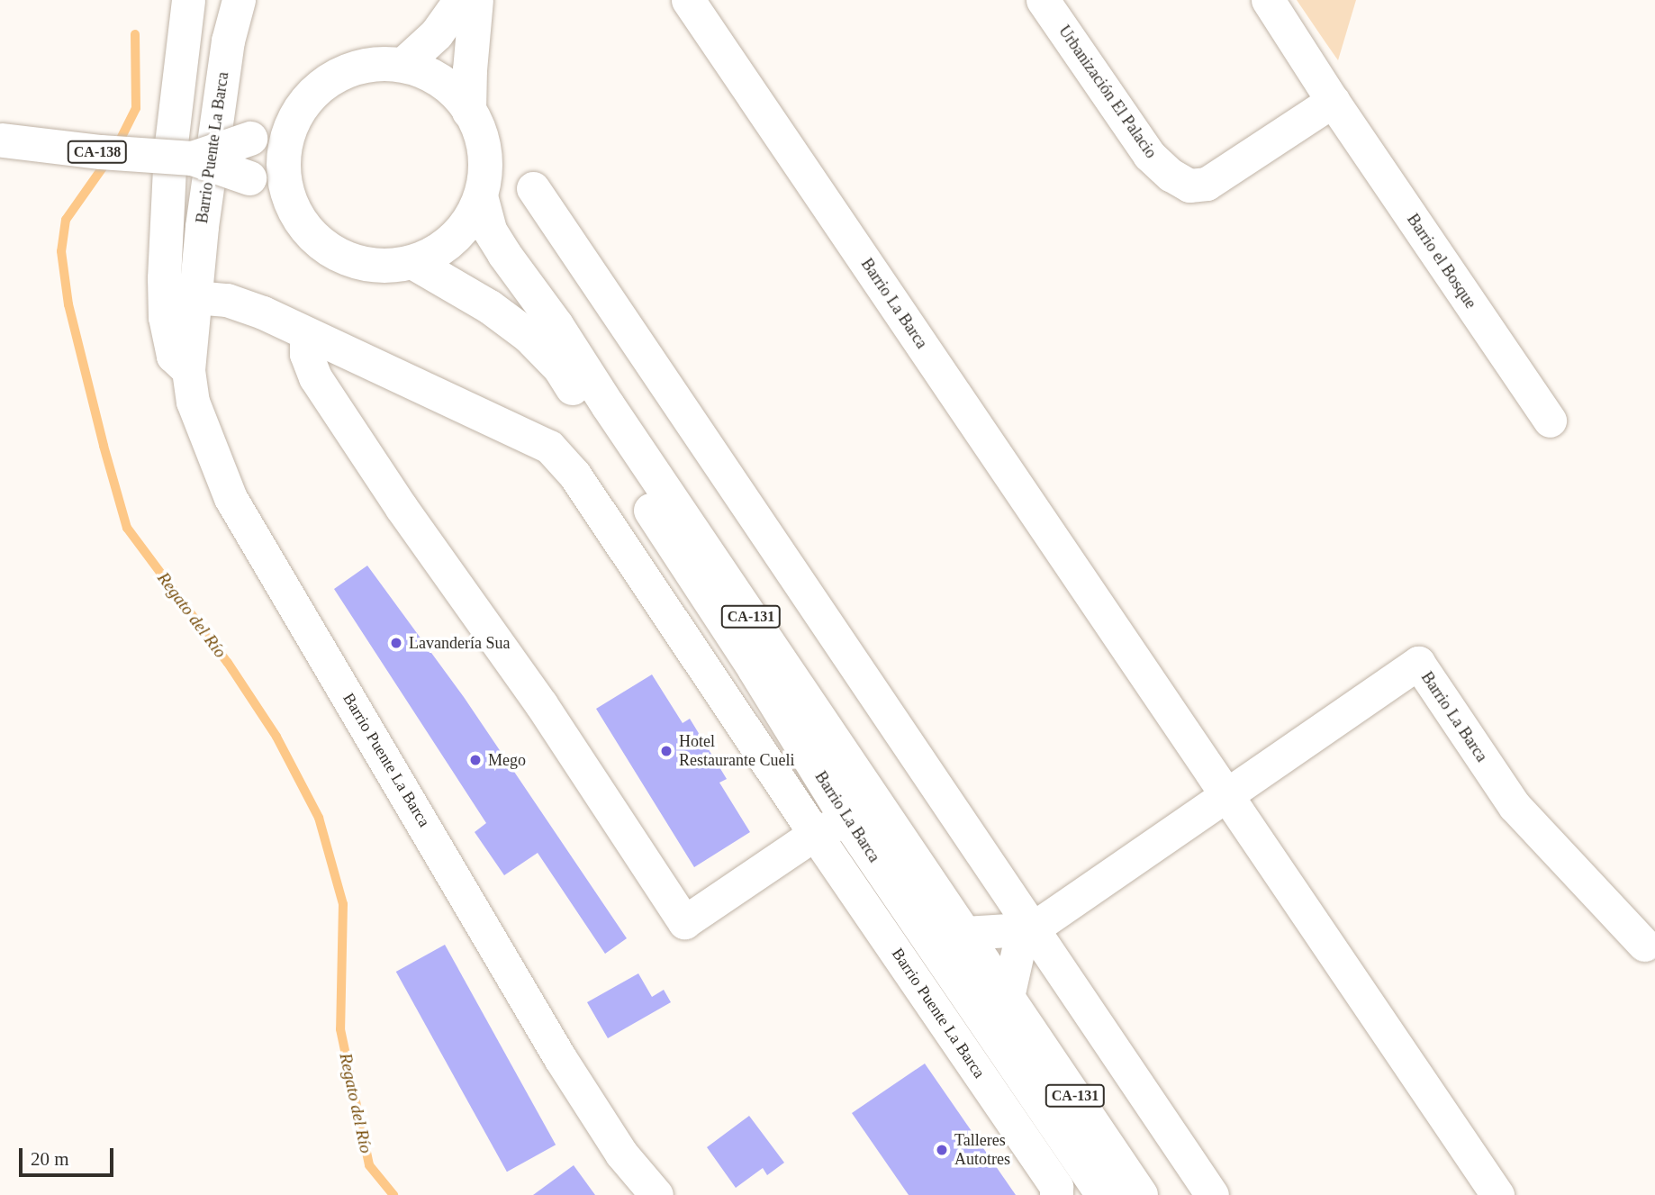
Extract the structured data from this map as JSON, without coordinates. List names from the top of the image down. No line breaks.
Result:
{"streets":{"main road":["CA-138","Barrio La Barca","CA-131"],"street":["Urbanización El Palacio","Barrio Puente La Barca","Barrio el Bosque"]},"crossings":[["Urbanización El Palacio","Barrio el Bosque"],["CA-138","Barrio La Barca"]],"water":["Regato del Río"],"places":["Lavandería Sua","Hotel Restaurante Cueli","Mego","Talleres Autotres"],"scale_bar":"20 m"}
